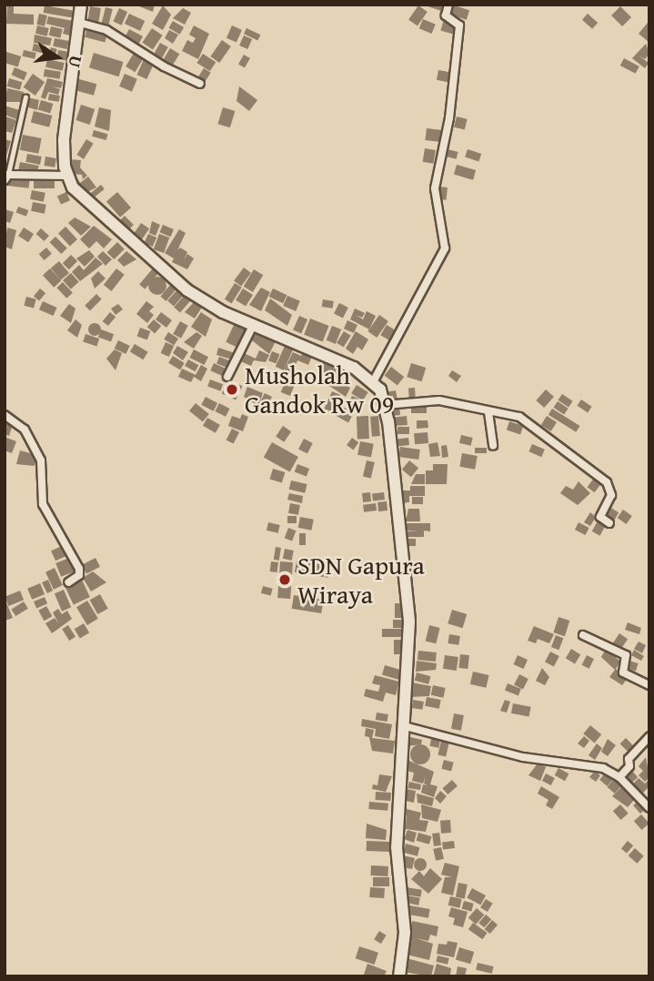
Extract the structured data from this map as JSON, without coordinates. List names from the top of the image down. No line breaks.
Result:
{"places":["Musholah Gandok Rw 09","SDN Gapura Wiraya"],"north":"right"}
